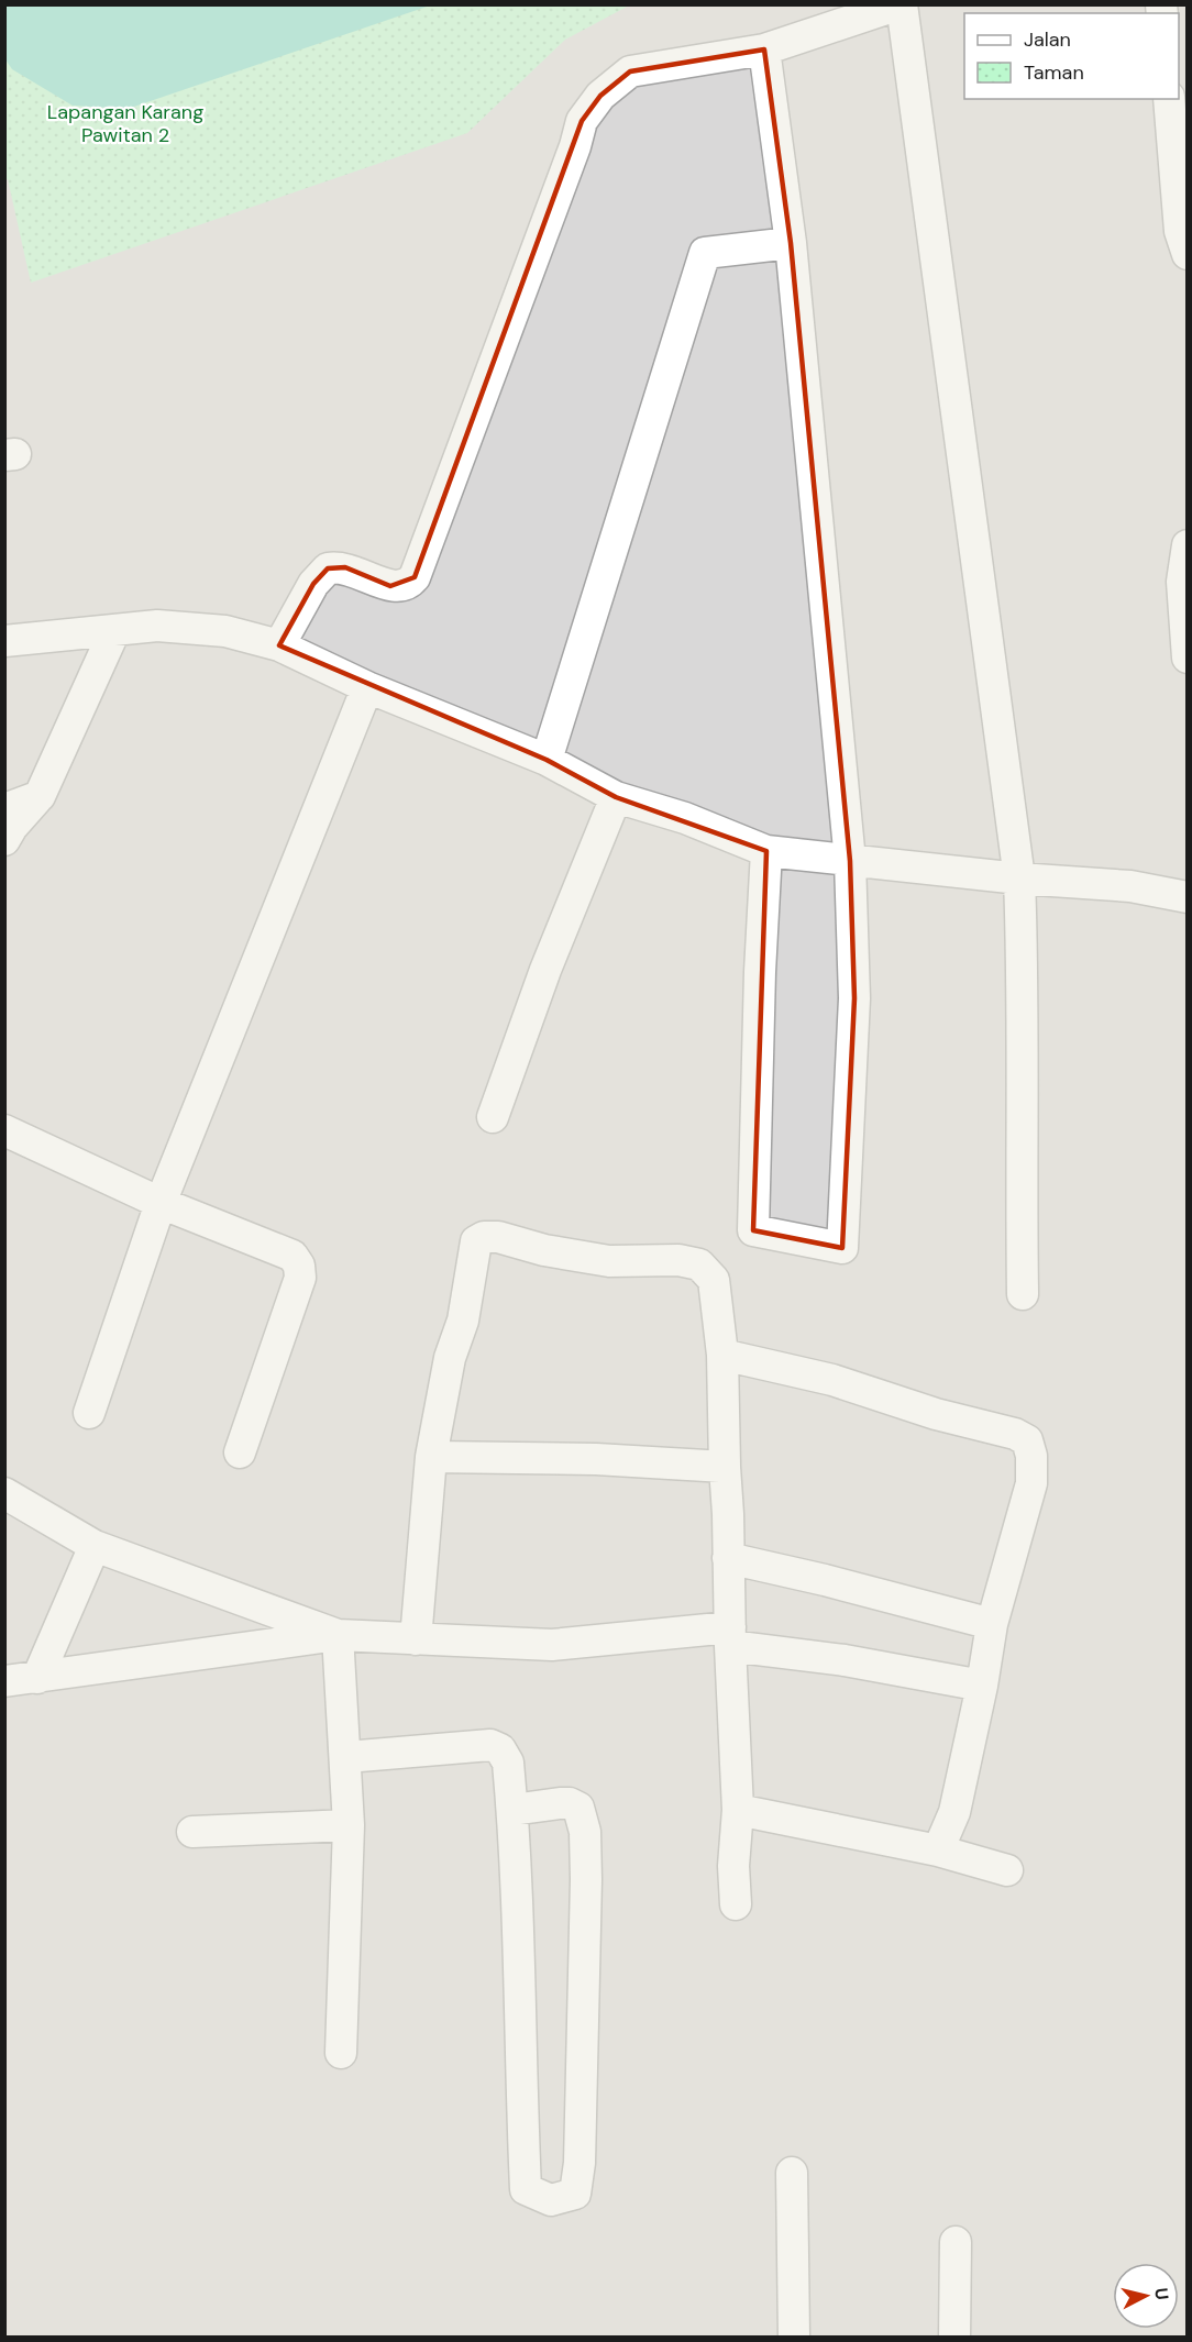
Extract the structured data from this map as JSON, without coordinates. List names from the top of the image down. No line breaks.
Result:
{"parks":["Lapangan Karang Pawitan 2"],"legend":["Jalan","Taman"],"north":"right"}
